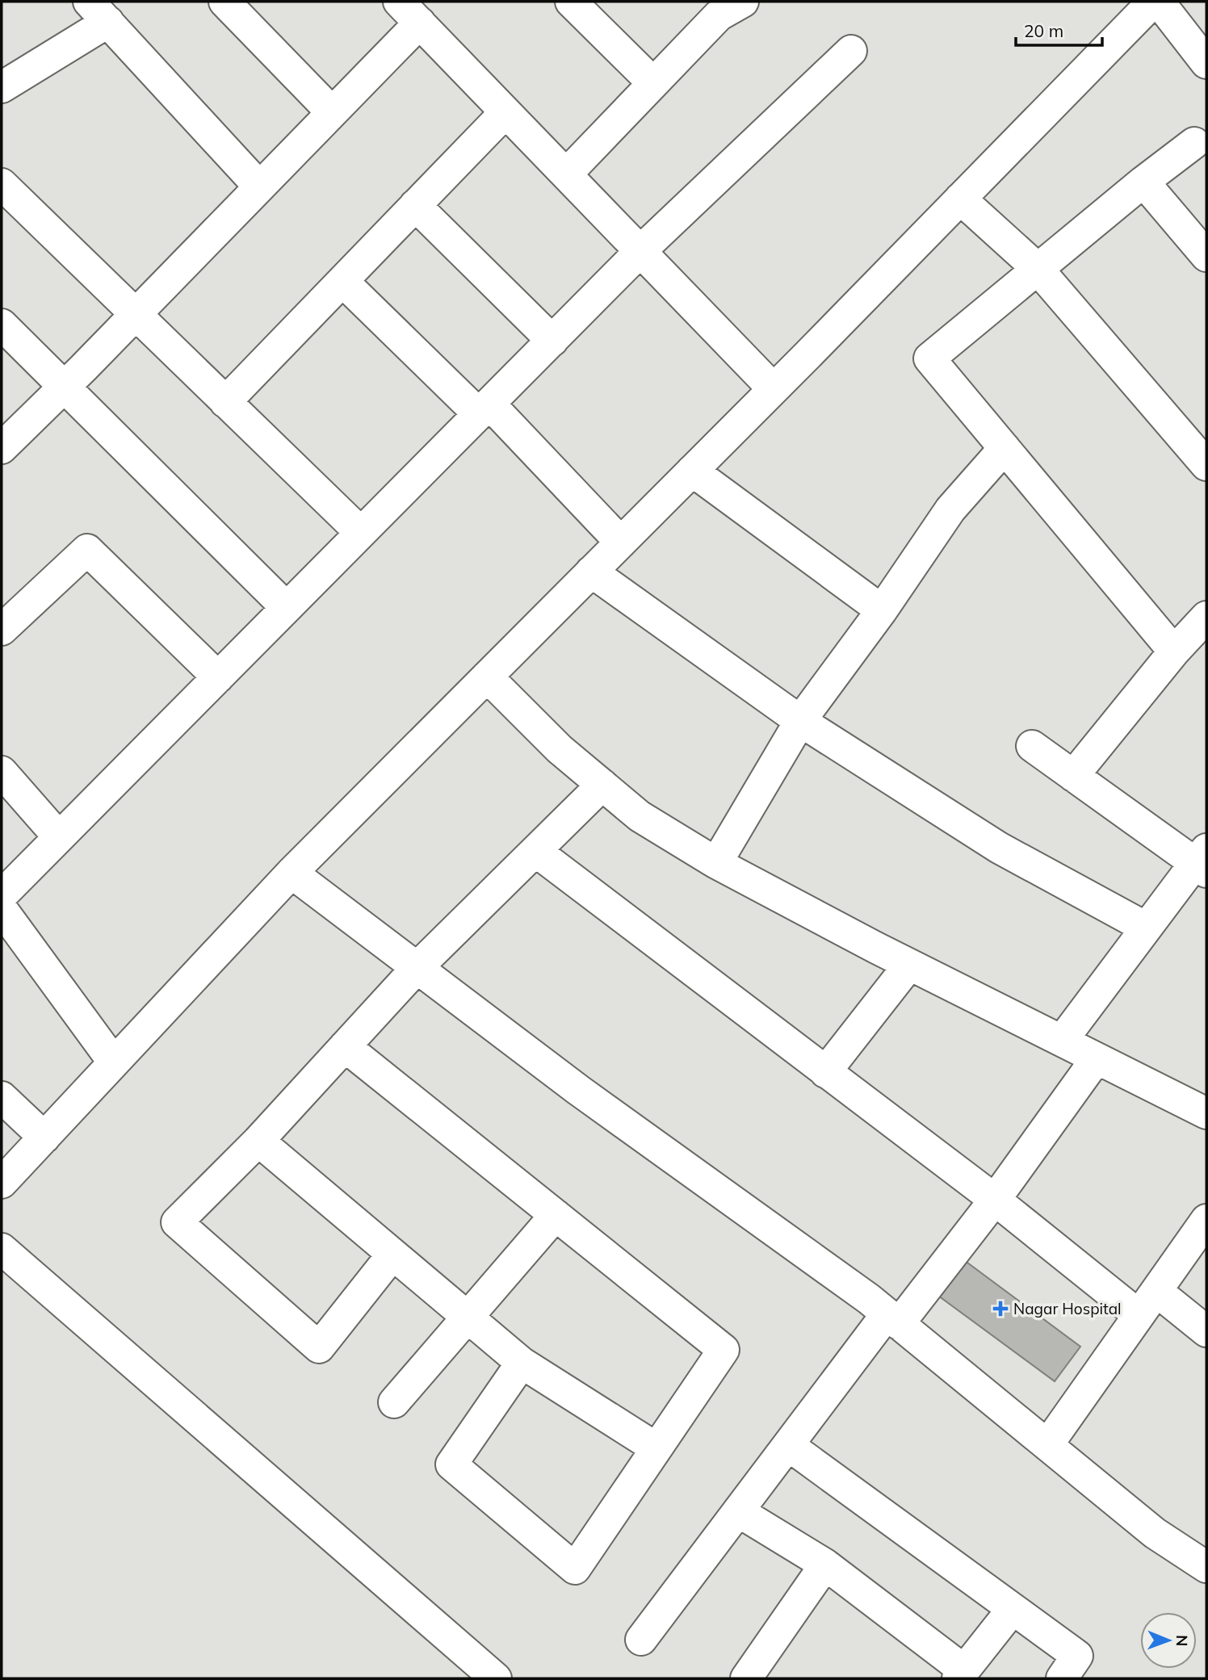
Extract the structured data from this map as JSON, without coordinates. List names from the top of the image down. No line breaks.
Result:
{"places":{"health":["Nagar Hospital"]},"scale_bar":"20 m","north":"right"}
